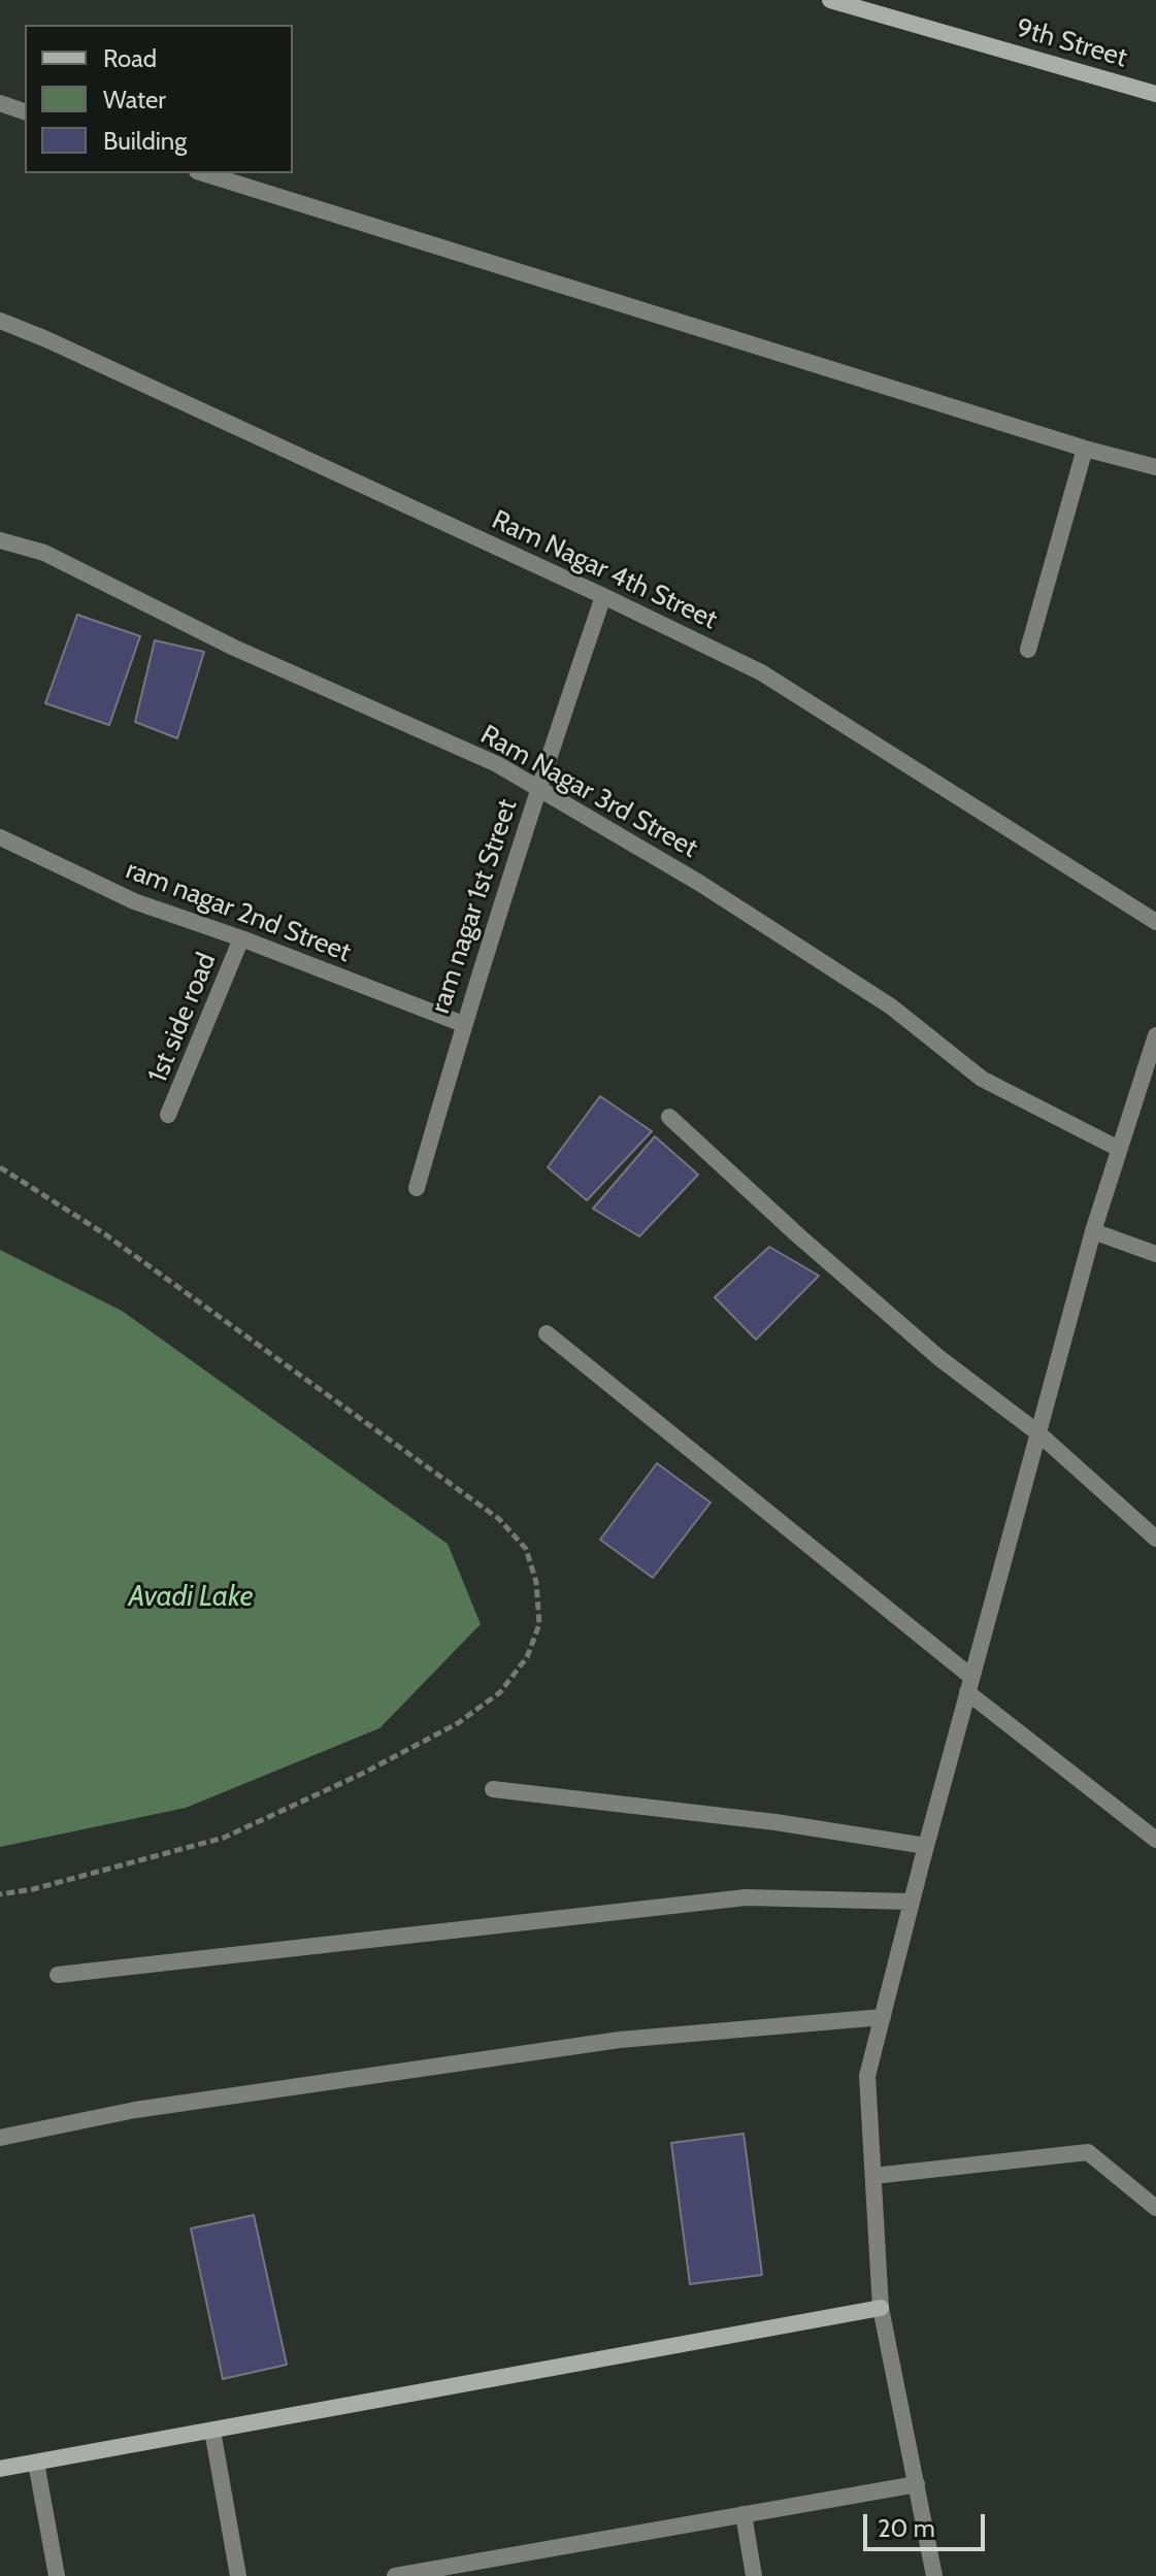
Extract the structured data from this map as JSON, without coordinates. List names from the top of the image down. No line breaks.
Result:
{"streets":{"street":["9th Street","Ram Nagar 4th Street","Ram Nagar 3rd Street","ram nagar 1st Street","ram nagar 2nd Street","1st side road"]},"crossings":[["Ram Nagar 4th Street","ram nagar 1st Street"],["Ram Nagar 3rd Street","ram nagar 1st Street"],["ram nagar 1st Street","ram nagar 2nd Street"],["ram nagar 2nd Street","1st side road"]],"water":["Avadi Lake"],"legend":["Road","Water","Building"],"scale_bar":"20 m"}
